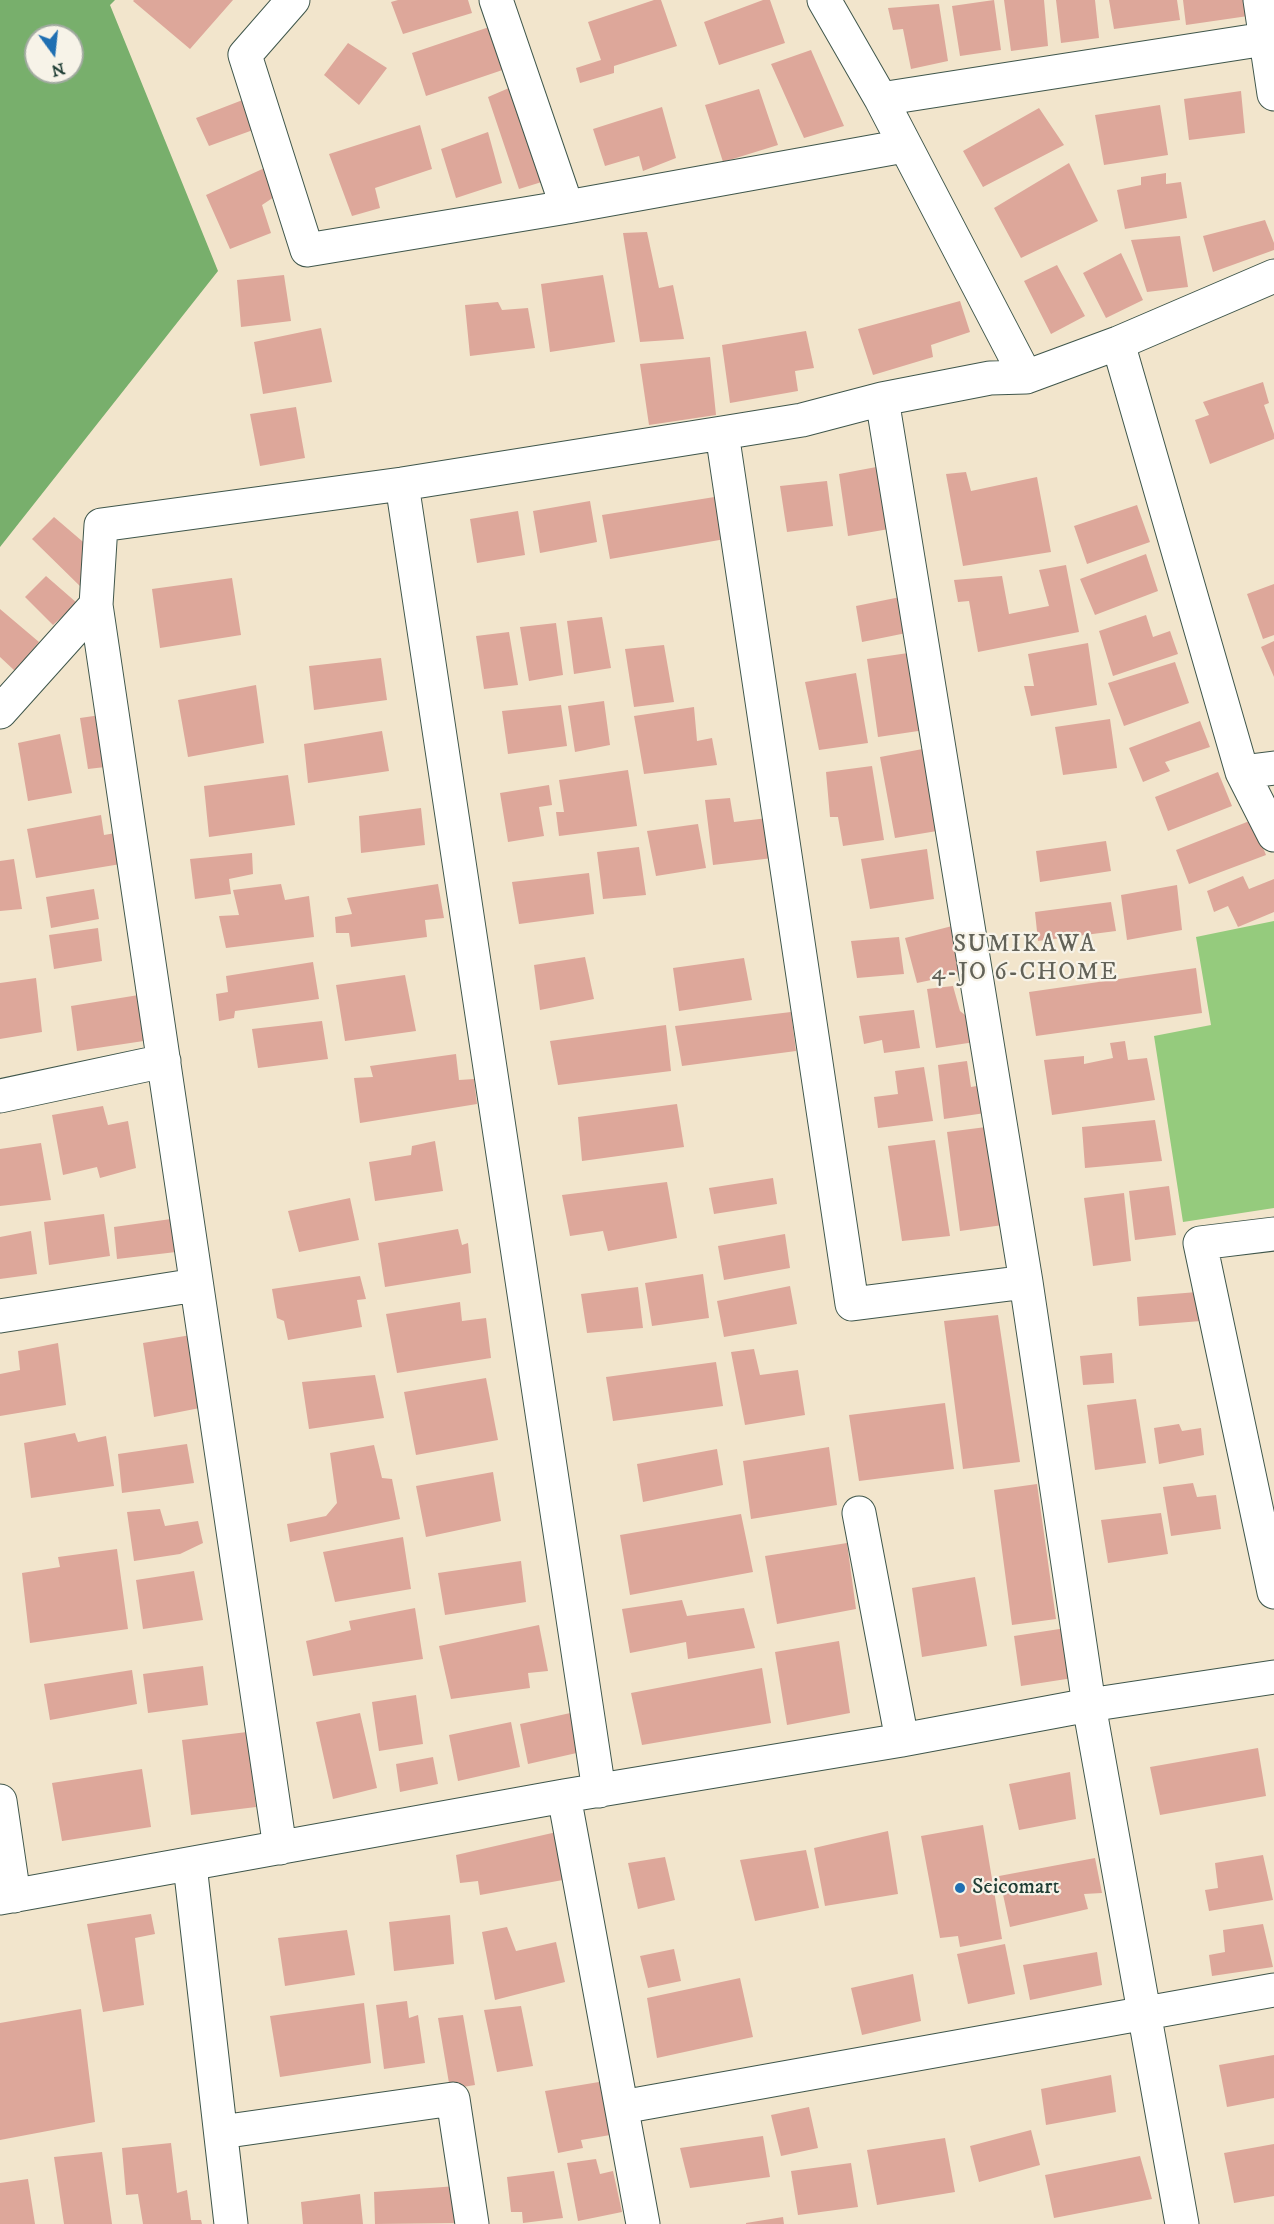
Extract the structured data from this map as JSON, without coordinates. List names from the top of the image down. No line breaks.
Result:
{"districts":["SUMIKAWA 4-JO 6-CHOME"],"places":["Seicomart"],"north":"bottom"}
